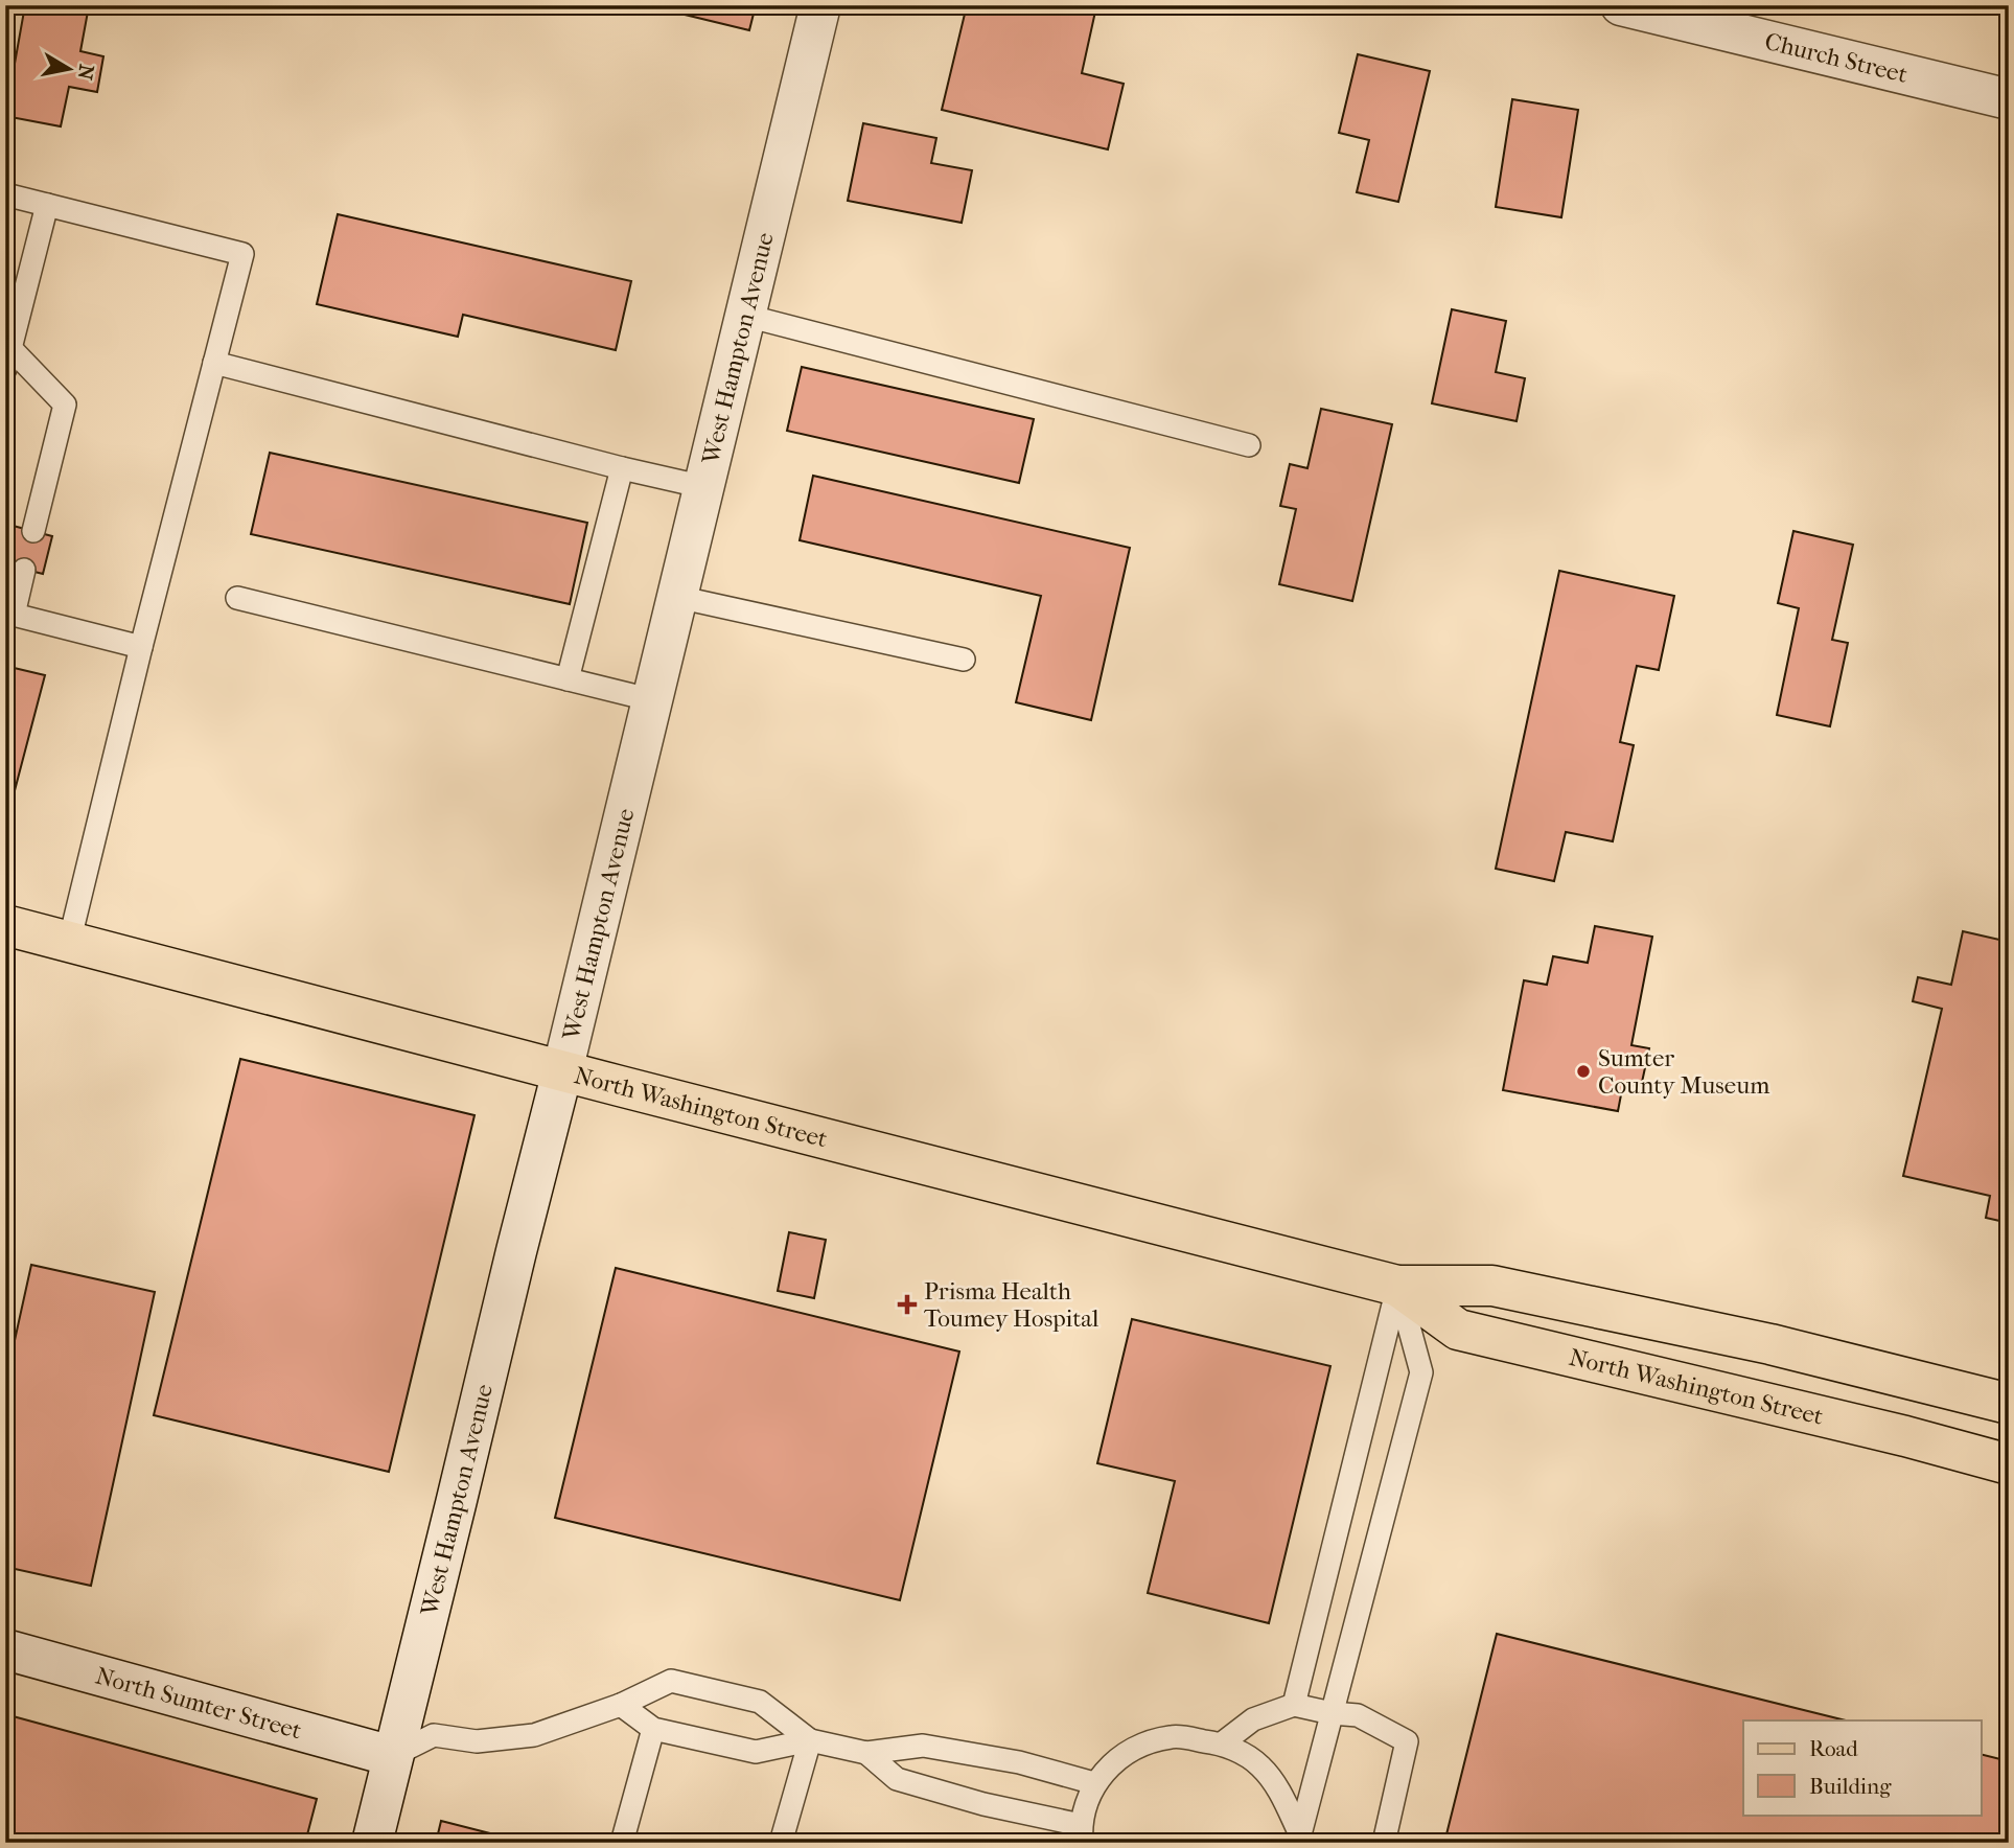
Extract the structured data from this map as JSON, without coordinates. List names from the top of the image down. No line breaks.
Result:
{"streets":{"main road":["North Washington Street"],"street":["Church Street","West Hampton Avenue","North Sumter Street"]},"crossings":[["West Hampton Avenue","North Washington Street"],["West Hampton Avenue","North Sumter Street"]],"places":{"other":["Sumter County Museum"],"health":["Prisma Health Toumey Hospital"]},"legend":["Road","Building"],"north":"right"}
